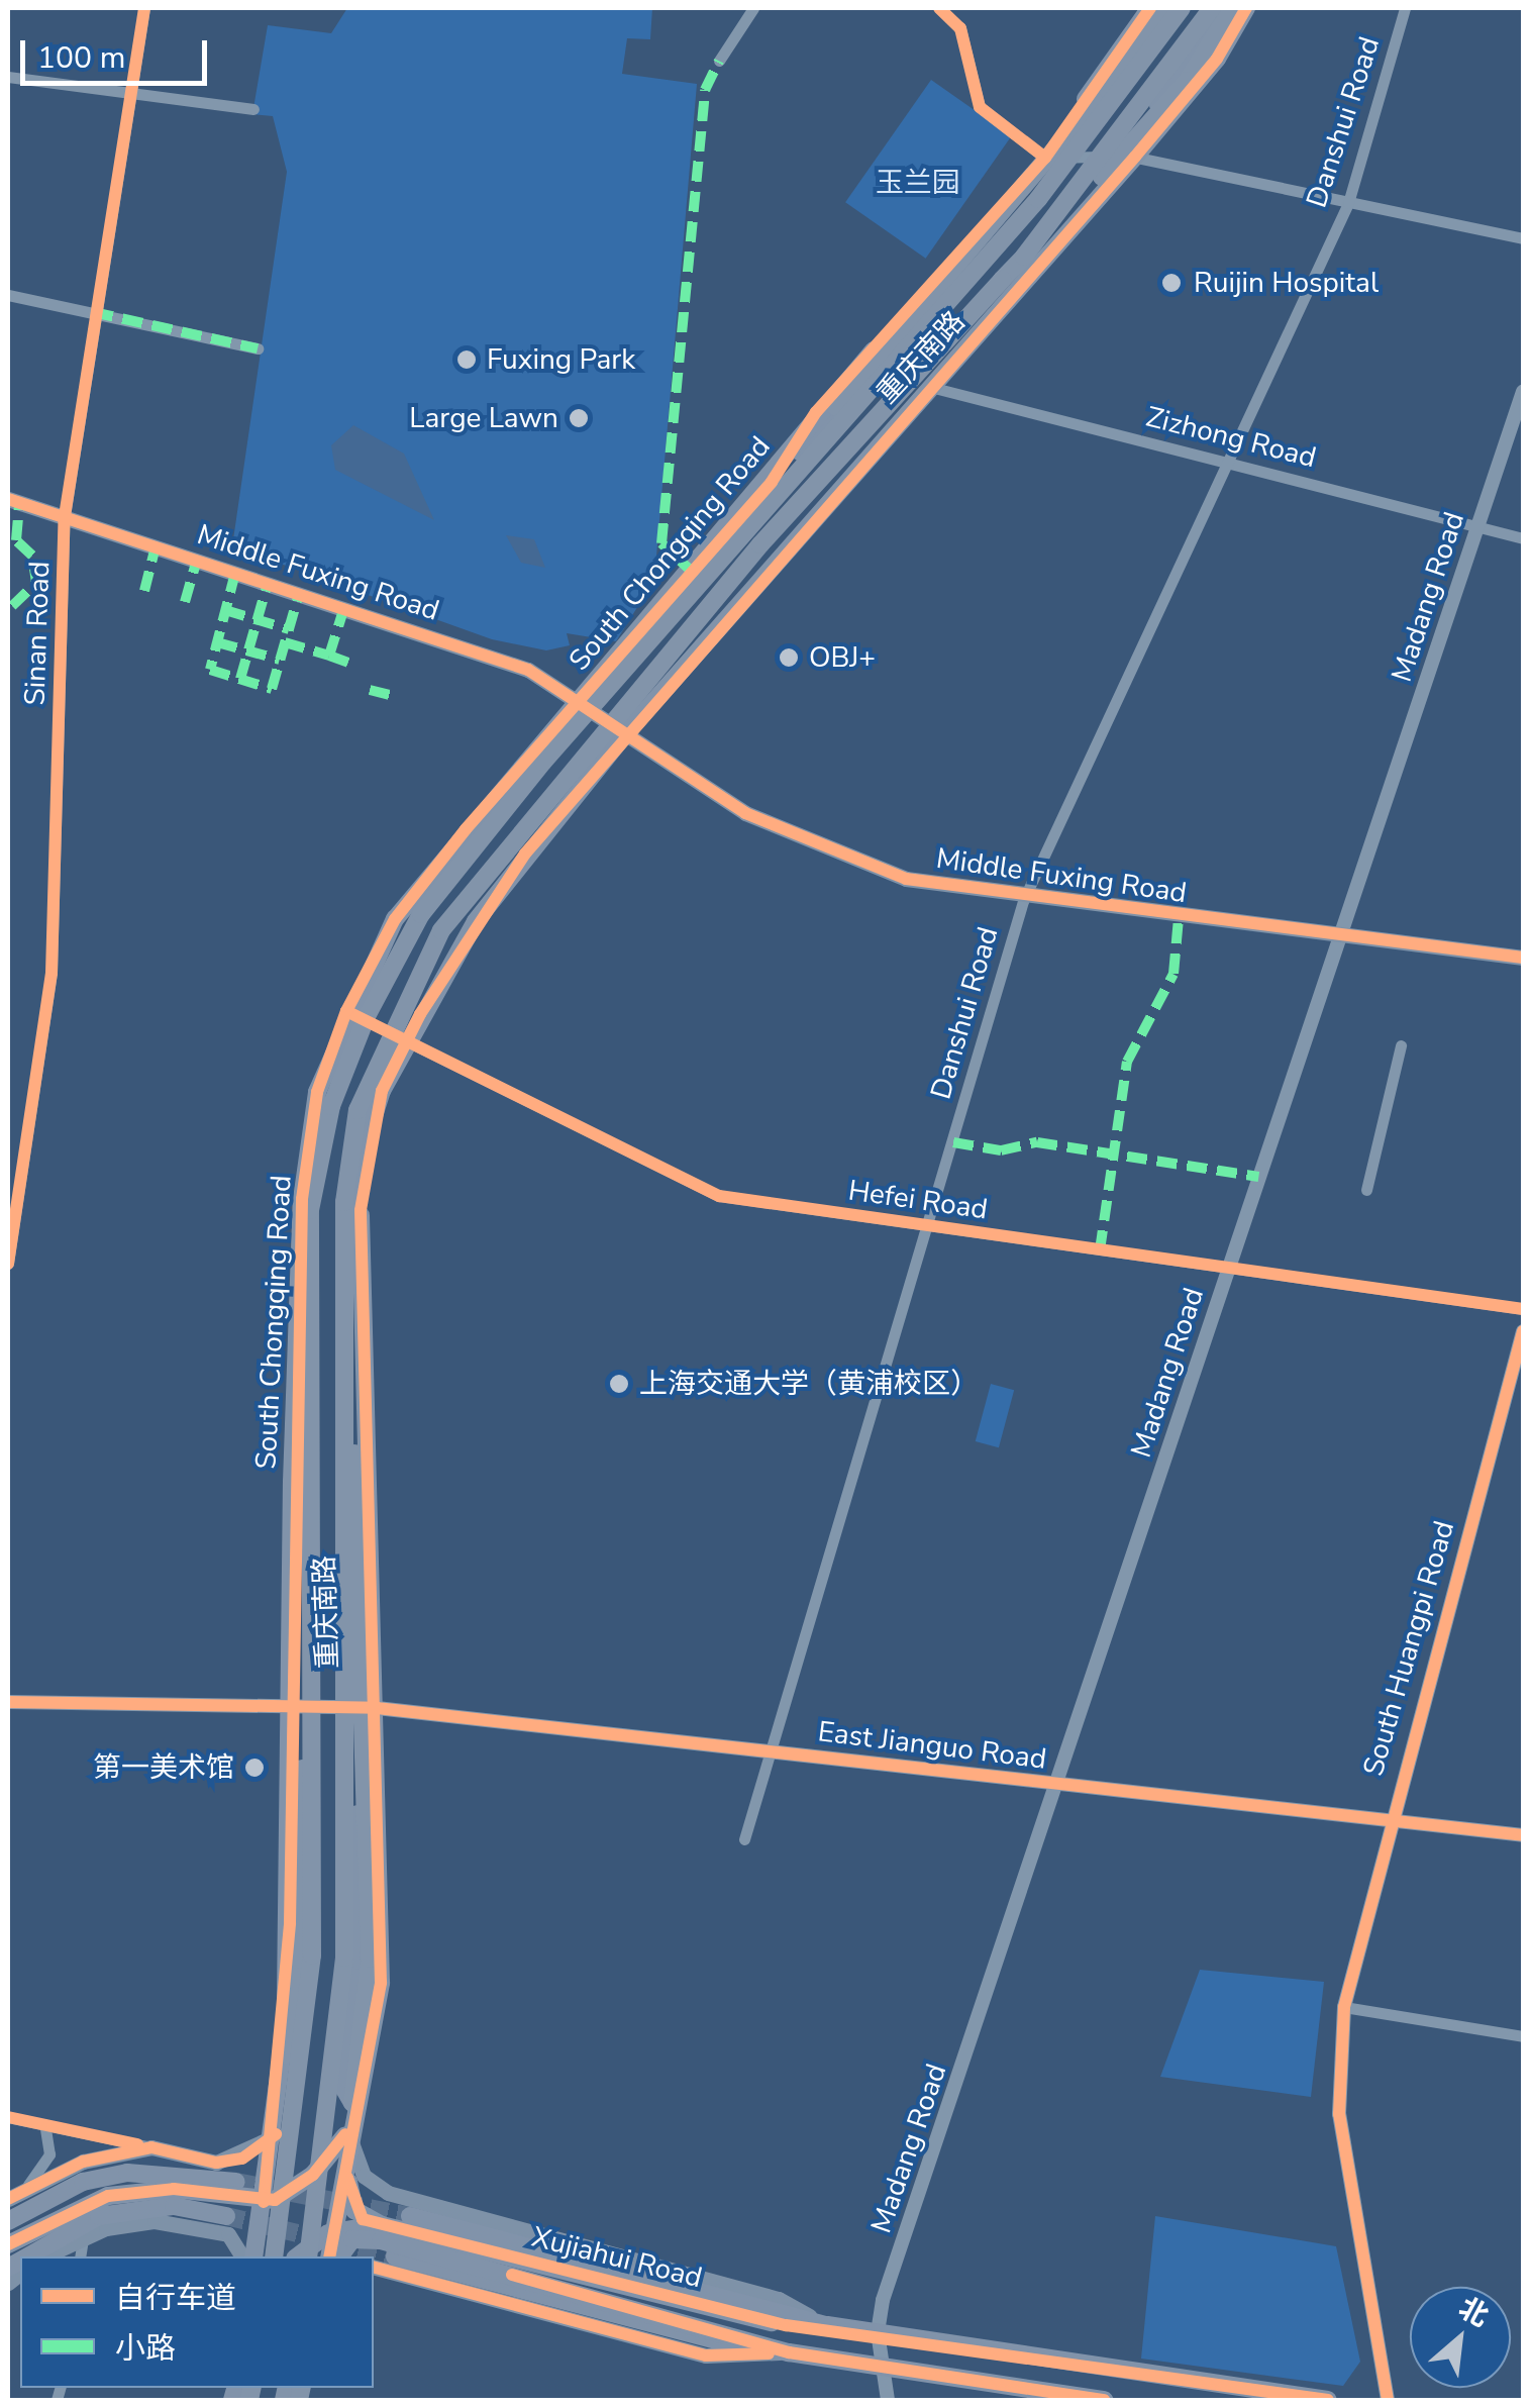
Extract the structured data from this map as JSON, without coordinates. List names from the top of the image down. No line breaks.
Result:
{"streets":{"main road":["重庆南路","South Chongqing Road","Middle Fuxing Road","Xujiahui Road"],"street":["Danshui Road","Zizhong Road","Madang Road","Sinan Road","Hefei Road","South Huangpi Road","East Jianguo Road"]},"crossings":[["Danshui Road","Zizhong Road"],["Danshui Road","Middle Fuxing Road"],["Danshui Road","Hefei Road"],["Danshui Road","East Jianguo Road"],["重庆南路","Zizhong Road"],["重庆南路","South Chongqing Road"],["重庆南路","Middle Fuxing Road"],["重庆南路","East Jianguo Road"],["Zizhong Road","Madang Road"],["South Chongqing Road","Middle Fuxing Road"],["South Chongqing Road","Hefei Road"],["Middle Fuxing Road","Madang Road"],["Middle Fuxing Road","Sinan Road"],["Madang Road","Hefei Road"],["Madang Road","East Jianguo Road"],["Madang Road","Xujiahui Road"],["South Huangpi Road","East Jianguo Road"]],"parks":["玉兰园"],"places":["Ruijin Hospital","Fuxing Park","Large Lawn","OBJ+","上海交通大学（黄浦校区）","第一美术馆"],"legend":["自行车道","小路"],"scale_bar":"100 m","north":"top right"}
